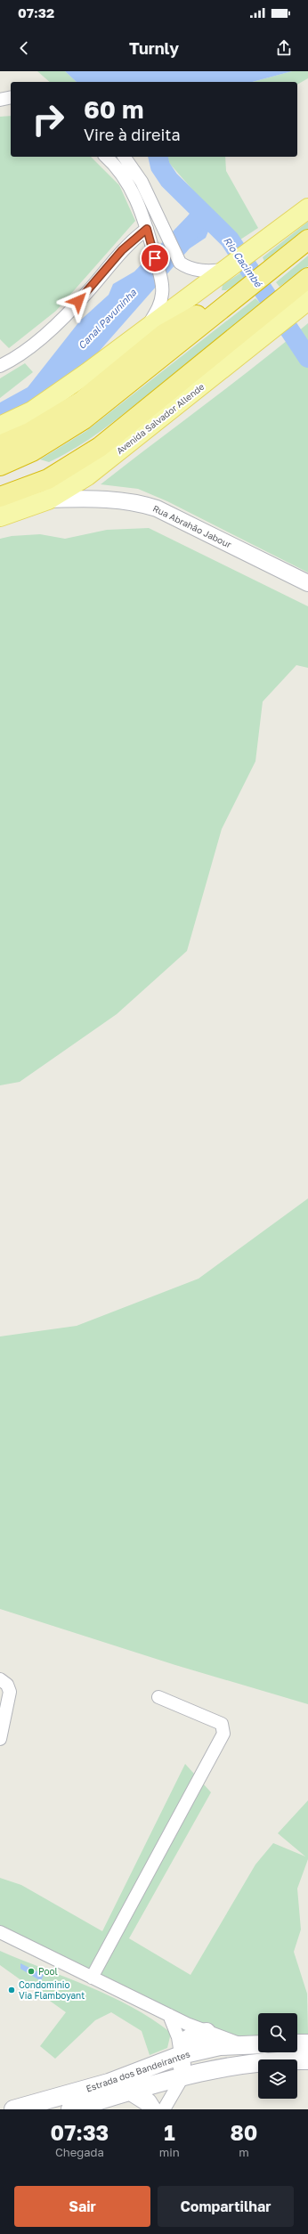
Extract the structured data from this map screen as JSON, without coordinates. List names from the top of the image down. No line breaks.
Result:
{"streets":{"highway":["Avenida Salvador Allende"],"main road":["Estrada dos Bandeirantes"],"street":["Rua Abrahão Jabour"]},"crossings":[["Avenida Salvador Allende","Rua Abrahão Jabour"]],"water":["Rio Cacimbé","Canal Pavuninha"],"places":["Pool","Condominio Via Flamboyant"],"page":{"status":"07:32","header":"Turnly","turn":["60 m","Vire à direita"],"eta":["07:33","Chegada","1","min","80","m"],"buttons":["Sair","Compartilhar"]}}
